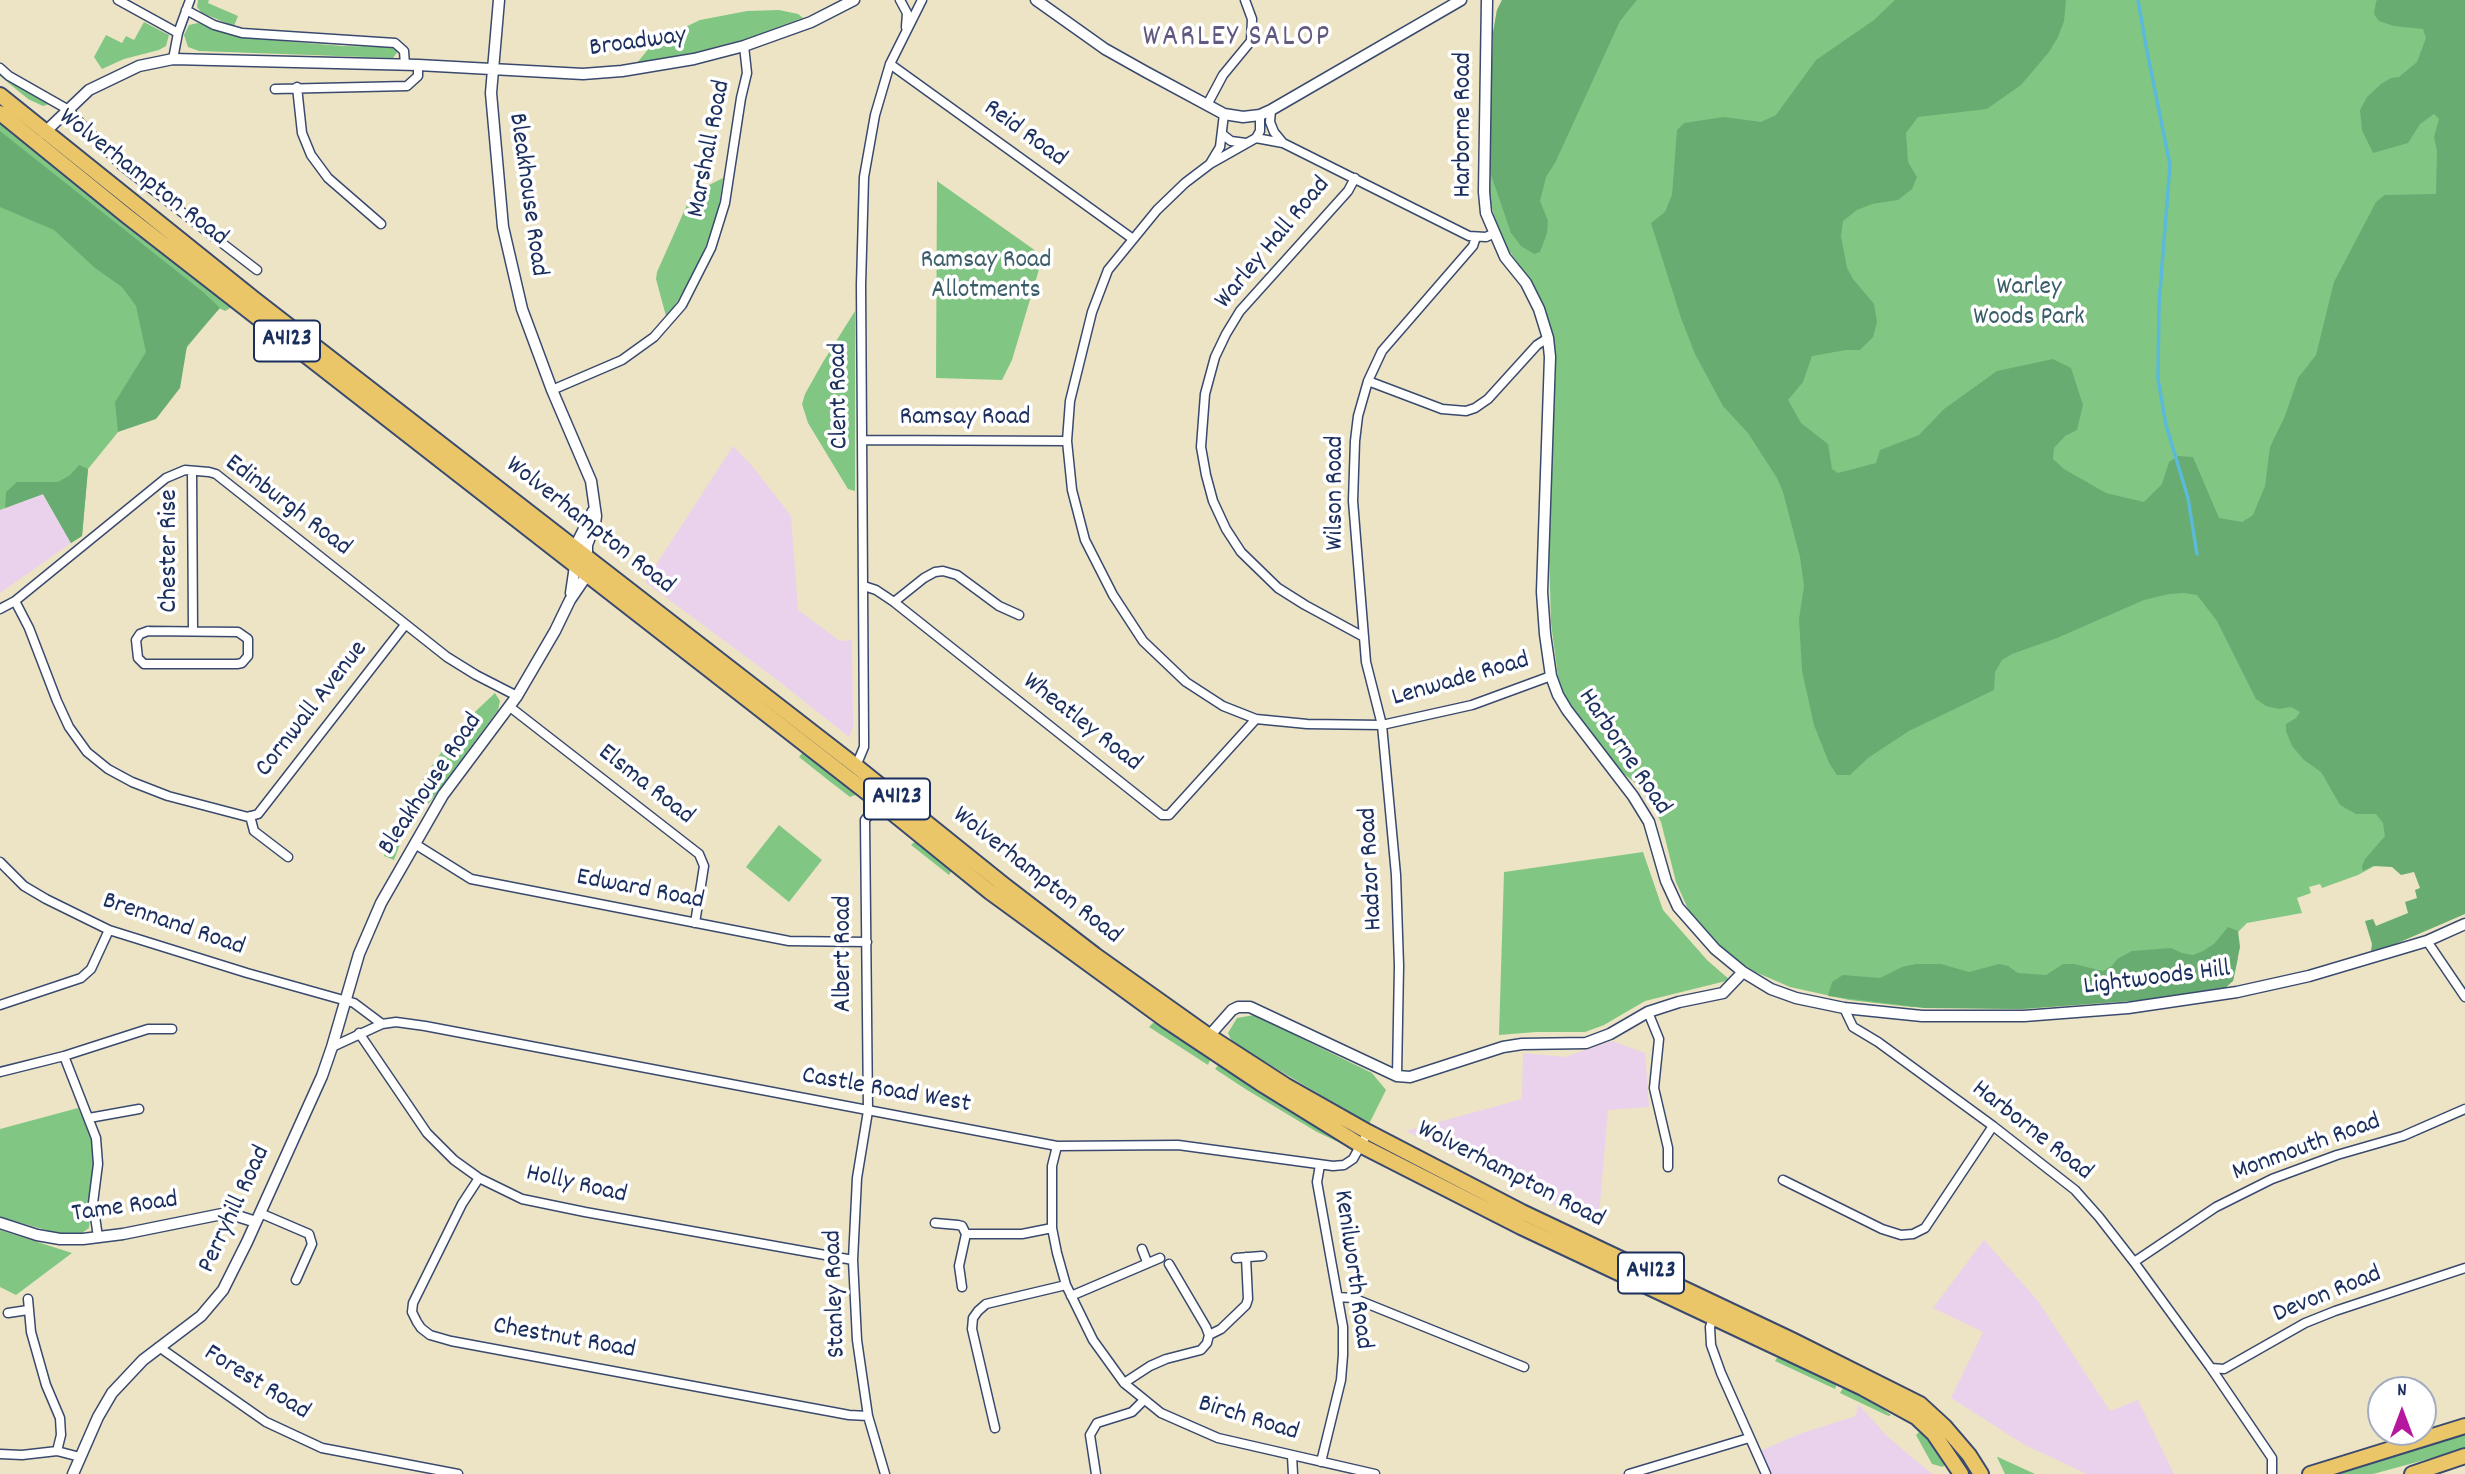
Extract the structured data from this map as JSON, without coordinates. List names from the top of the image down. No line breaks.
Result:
{"streets":{"highway":["Wolverhampton Road","A4123"],"street":["Broadway","Harborne Road","Reid Road","Marshall Road","Bleakhouse Road","Warley Hall Road","Clent Road","Ramsay Road","Wilson Road","Edinburgh Road","Chester Rise","Lenwade Road","Cornwall Avenue","Wheatley Road","Elsma Road","Hadzor Road","Edward Road","Brennand Road","Albert Road","Lightwoods Hill","Castle Road West","Monmouth Road","Holly Road","Tame Road","Perryhill Road","Kenilworth Road","Stanley Road","Devon Road","Chestnut Road","Forest Road","Birch Road"]},"crossings":[["Broadway","Marshall Road"],["Broadway","Wolverhampton Road"],["Broadway","Bleakhouse Road"],["Harborne Road","Lenwade Road"],["Harborne Road","Lightwoods Hill"],["Harborne Road","Monmouth Road"],["Harborne Road","Devon Road"],["Reid Road","Clent Road"],["Reid Road","Lenwade Road"],["Marshall Road","Bleakhouse Road"],["Wolverhampton Road","Bleakhouse Road"],["Wolverhampton Road","Clent Road"],["Wolverhampton Road","Albert Road"],["Wolverhampton Road","Castle Road West"],["Bleakhouse Road","Edinburgh Road"],["Bleakhouse Road","Elsma Road"],["Bleakhouse Road","Edward Road"],["Bleakhouse Road","Brennand Road"],["Bleakhouse Road","Perryhill Road"],["Warley Hall Road","Wilson Road"],["Clent Road","Ramsay Road"],["Clent Road","Wheatley Road"],["Ramsay Road","Lenwade Road"],["Wilson Road","Hadzor Road"],["Edinburgh Road","Chester Rise"],["Edinburgh Road","Cornwall Avenue"],["Lenwade Road","Wheatley Road"],["Lenwade Road","Hadzor Road"],["Elsma Road","Edward Road"],["Edward Road","Albert Road"],["Brennand Road","Perryhill Road"],["Albert Road","Castle Road West"],["Albert Road","Stanley Road"],["Castle Road West","Holly Road"],["Castle Road West","Perryhill Road"],["Castle Road West","Kenilworth Road"],["Castle Road West","Stanley Road"],["Castle Road West","Birch Road"],["Holly Road","Stanley Road"],["Holly Road","Chestnut Road"],["Tame Road","Perryhill Road"],["Perryhill Road","Forest Road"],["Kenilworth Road","Birch Road"],["Stanley Road","Chestnut Road"]],"districts":["WARLEY SALOP"],"parks":["Ramsay Road Allotments","Warley Woods Park"],"north":"top"}
